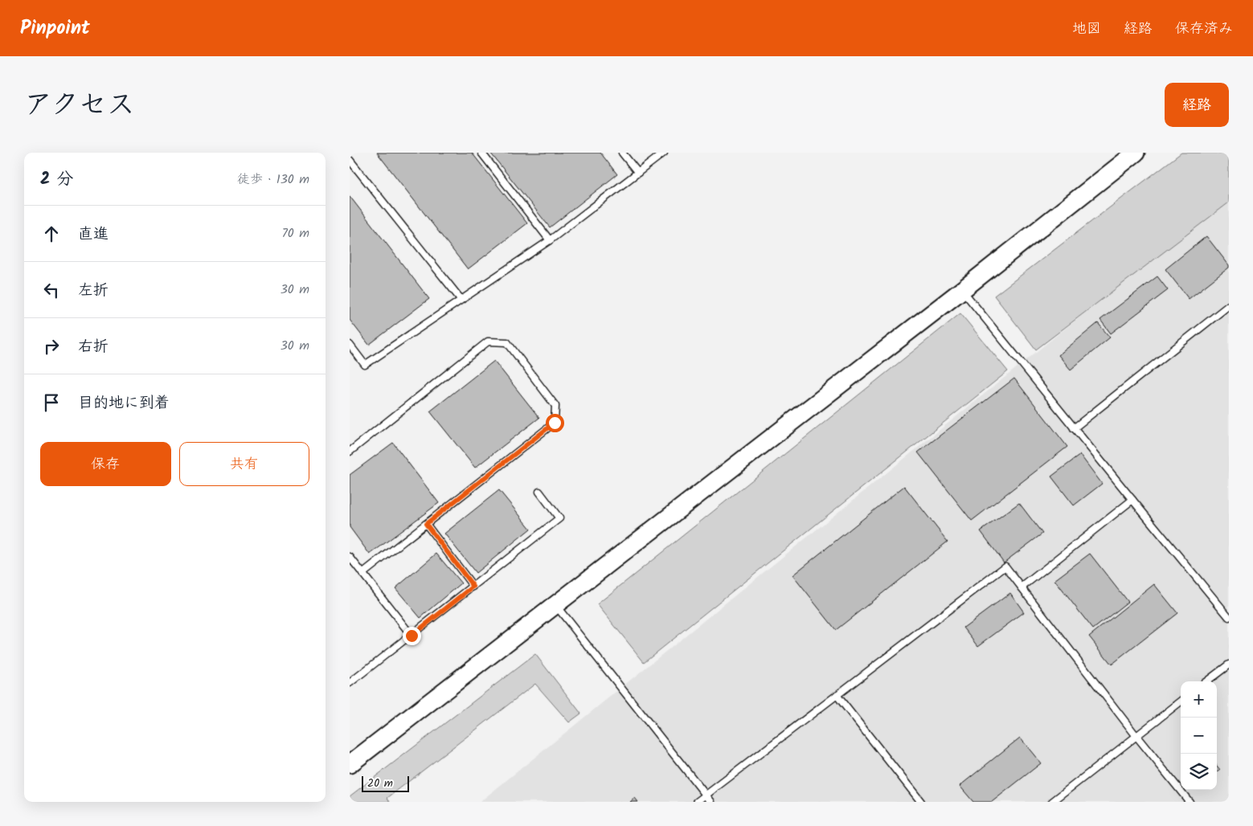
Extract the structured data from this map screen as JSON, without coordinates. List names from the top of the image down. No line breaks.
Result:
{"scale_bar":"20 m","page":{"header":"Pinpoint","nav":["地図","経路","保存済み"],"title":"アクセス","buttons":["経路",["保存","共有"]],"heading":["2 分","徒歩 · 130 m"],"list":[["直進","70 m"],["左折","30 m"],["右折","30 m"],"目的地に到着"],"map_buttons":["+","−"],"scale":"20 m"}}
